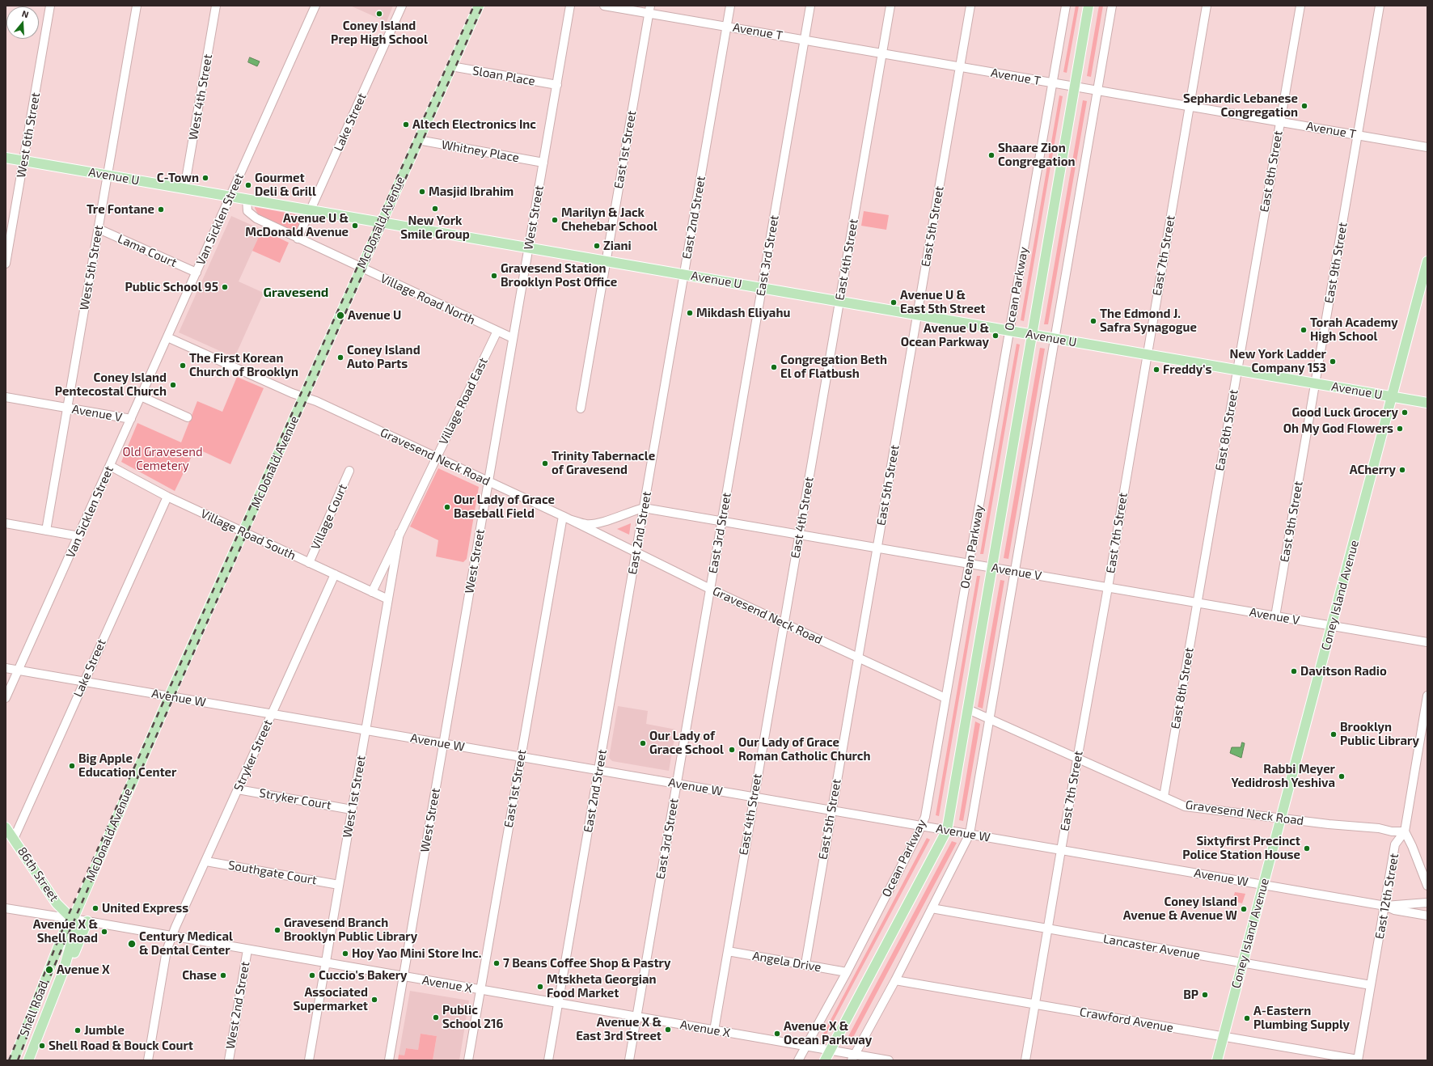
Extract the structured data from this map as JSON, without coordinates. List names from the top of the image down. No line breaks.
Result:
{"streets":{"main road":["Avenue U","McDonald Avenue","Ocean Parkway","Coney Island Avenue","86th Street","Shell Road"],"street":["Avenue T","Sloan Place","West 4th Street","Lake Street","West 6th Street","East 1st Street","Whitney Place","East 8th Street","West Street","East 2nd Street","Van Sicklen Street","East 5th Street","Lama Court","East 3rd Street","East 7th Street","East 4th Street","East 9th Street","West 5th Street","Village Road North","Village Road East","Avenue V","Gravesend Neck Road","Village Court","Village Road South","Avenue W","Stryker Street","West 1st Street","Stryker Court","Southgate Court","East 12th Street","Lancaster Avenue","Angela Drive","Avenue X","West 2nd Street","Crawford Avenue"]},"crossings":[["Avenue T","East 1st Street"],["Avenue T","East 8th Street"],["Avenue T","East 2nd Street"],["Avenue T","East 5th Street"],["Avenue T","East 3rd Street"],["Avenue T","East 7th Street"],["Avenue T","East 4th Street"],["Avenue T","East 9th Street"],["Avenue T","Ocean Parkway"],["Sloan Place","West Street"],["Sloan Place","McDonald Avenue"],["West 4th Street","Avenue U"],["Lake Street","Avenue U"],["Lake Street","Village Road North"],["Lake Street","Village Road South"],["Lake Street","Avenue W"],["Lake Street","86th Street"],["West 6th Street","Avenue U"],["East 1st Street","Avenue U"],["East 1st Street","Avenue V"],["East 1st Street","Gravesend Neck Road"],["East 1st Street","Avenue W"],["East 1st Street","Avenue X"],["Whitney Place","West Street"],["Whitney Place","McDonald Avenue"],["East 8th Street","Avenue U"],["East 8th Street","Avenue V"],["East 8th Street","Gravesend Neck Road"],["Avenue U","West Street"],["Avenue U","East 2nd Street"],["Avenue U","Van Sicklen Street"],["Avenue U","McDonald Avenue"],["Avenue U","East 5th Street"],["Avenue U","East 3rd Street"],["Avenue U","East 7th Street"],["Avenue U","East 4th Street"],["Avenue U","East 9th Street"],["Avenue U","West 5th Street"],["Avenue U","Ocean Parkway"],["Avenue U","Village Road North"],["Avenue U","Coney Island Avenue"],["West Street","Gravesend Neck Road"],["West Street","Avenue W"],["West Street","Avenue X"],["East 2nd Street","Avenue V"],["East 2nd Street","Gravesend Neck Road"],["East 2nd Street","Avenue W"],["East 2nd Street","Avenue X"],["Van Sicklen Street","Lama Court"],["Van Sicklen Street","Avenue V"],["Van Sicklen Street","Gravesend Neck Road"],["Van Sicklen Street","Village Road South"],["Van Sicklen Street","Avenue W"],["McDonald Avenue","Village Road North"],["McDonald Avenue","Gravesend Neck Road"],["McDonald Avenue","Village Road South"],["McDonald Avenue","Avenue W"],["McDonald Avenue","86th Street"],["McDonald Avenue","Avenue X"],["McDonald Avenue","Shell Road"],["East 5th Street","Avenue V"],["East 5th Street","Gravesend Neck Road"],["East 5th Street","Avenue W"],["East 5th Street","Angela Drive"],["Lama Court","West 5th Street"],["East 3rd Street","Avenue V"],["East 3rd Street","Gravesend Neck Road"],["East 3rd Street","Avenue W"],["East 3rd Street","Avenue X"],["East 7th Street","Avenue V"],["East 7th Street","Gravesend Neck Road"],["East 7th Street","Avenue W"],["East 7th Street","Lancaster Avenue"],["East 7th Street","Crawford Avenue"],["East 4th Street","Avenue V"],["East 4th Street","Gravesend Neck Road"],["East 4th Street","Avenue W"],["East 4th Street","Angela Drive"],["East 4th Street","Avenue X"],["East 9th Street","Avenue V"],["West 5th Street","Avenue V"],["Ocean Parkway","Avenue V"],["Ocean Parkway","Gravesend Neck Road"],["Ocean Parkway","Avenue W"],["Ocean Parkway","Angela Drive"],["Ocean Parkway","Avenue X"],["Village Road North","Village Road East"],["Village Road East","Gravesend Neck Road"],["Village Road East","Village Road South"],["Village Road East","West 1st Street"],["Avenue V","Gravesend Neck Road"],["Avenue V","Coney Island Avenue"],["Gravesend Neck Road","Coney Island Avenue"],["Gravesend Neck Road","East 12th Street"],["Village Court","Village Road South"],["Village Road South","Stryker Street"],["Village Road South","West 1st Street"],["Coney Island Avenue","Avenue W"],["Coney Island Avenue","Lancaster Avenue"],["Coney Island Avenue","Crawford Avenue"],["Avenue W","Stryker Street"],["Avenue W","West 1st Street"],["Avenue W","East 12th Street"],["Stryker Street","Stryker Court"],["Stryker Street","Southgate Court"],["Stryker Street","Avenue X"],["West 1st Street","Stryker Court"],["West 1st Street","Southgate Court"],["West 1st Street","Avenue X"],["86th Street","Avenue X"],["86th Street","Shell Road"],["East 12th Street","Lancaster Avenue"],["East 12th Street","Crawford Avenue"],["Avenue X","West 2nd Street"],["Avenue X","Shell Road"]],"districts":["Gravesend"],"parks":["Old Gravesend Cemetery"],"places":["Coney Island Prep High School","Sephardic Lebanese Congregation","Altech Electronics Inc","Shaare Zion Congregation","C-Town","Gourmet Deli & Grill","Masjid Ibrahim","New York Smile Group","Tre Fontane","Marilyn & Jack Chehebar School","Avenue U & McDonald Avenue","Ziani","Gravesend Station Brooklyn Post Office","Public School 95","Avenue U & East 5th Street","Mikdash Eliyahu","Avenue U","The Edmond J. Safra Synagogue","Torah Academy High School","Avenue U & Ocean Parkway","Coney Island Auto Parts","New York Ladder Company 153","The First Korean Church of Brooklyn","Congregation Beth El of Flatbush","Freddy's","Coney Island Pentecostal Church","Good Luck Grocery","Oh My God Flowers","Trinity Tabernacle of Gravesend","ACherry","Our Lady of Grace Baseball Field","Davitson Radio","Brooklyn Public Library","Our Lady of Grace School","Our Lady of Grace Roman Catholic Church","Big Apple Education Center","Rabbi Meyer Yedidrosh Yeshiva","Sixtyfirst Precinct Police Station House","United Express","Coney Island Avenue & Avenue W","Gravesend Branch Brooklyn Public Library","Avenue X & Shell Road","Century Medical & Dental Center","Hoy Yao Mini Store Inc.","7 Beans Coffee Shop & Pastry","Avenue X","Chase","Cuccio's Bakery","Mtskheta Georgian Food Market","BP","Associated Supermarket","Public School 216","A-Eastern Plumbing Supply","Avenue X & East 3rd Street","Jumble","Avenue X & Ocean Parkway","Shell Road & Bouck Court"],"north":"top"}
